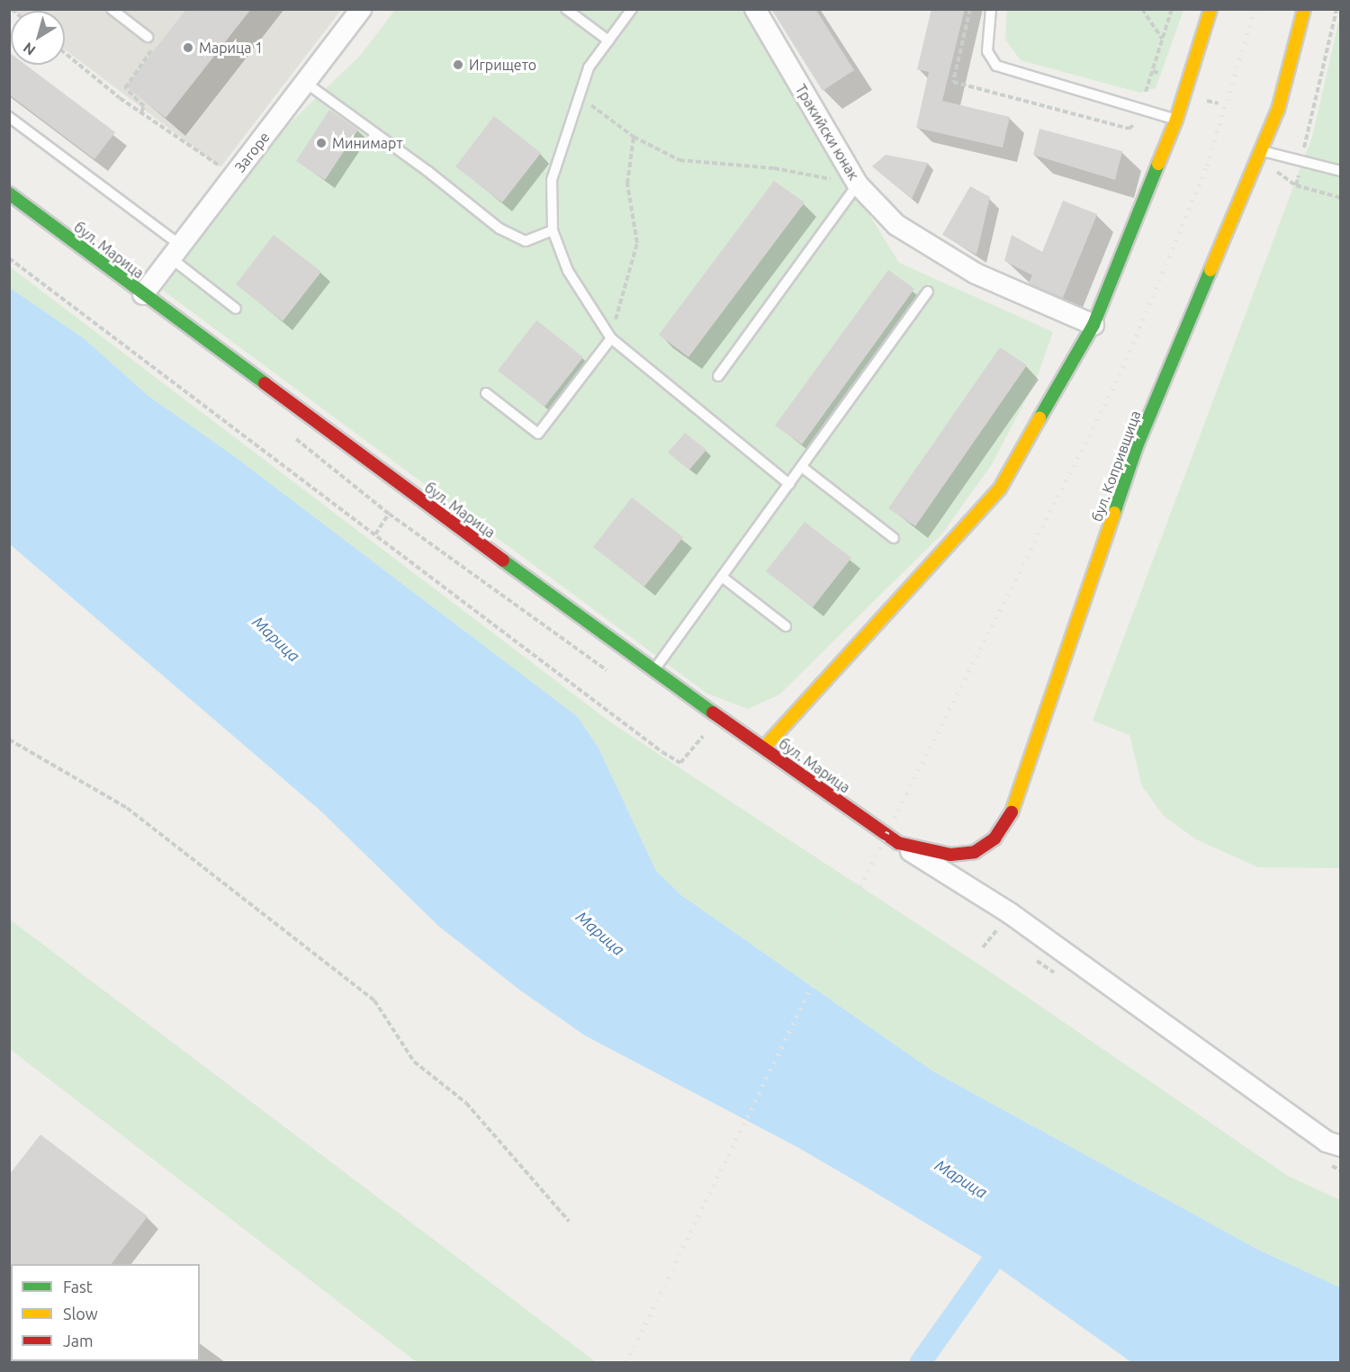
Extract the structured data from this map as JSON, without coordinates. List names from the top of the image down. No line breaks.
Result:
{"streets":{"main road":["бул. Марица","бул. Копривщица"],"street":["Тракийски юнак","Загоре"]},"crossings":[["Загоре","бул. Марица"],["бул. Марица","бул. Копривщица"]],"water":["Марица"],"places":["Марица 1","Игрището","Минимарт"],"legend":["Fast","Slow","Jam"],"north":"bottom left"}
